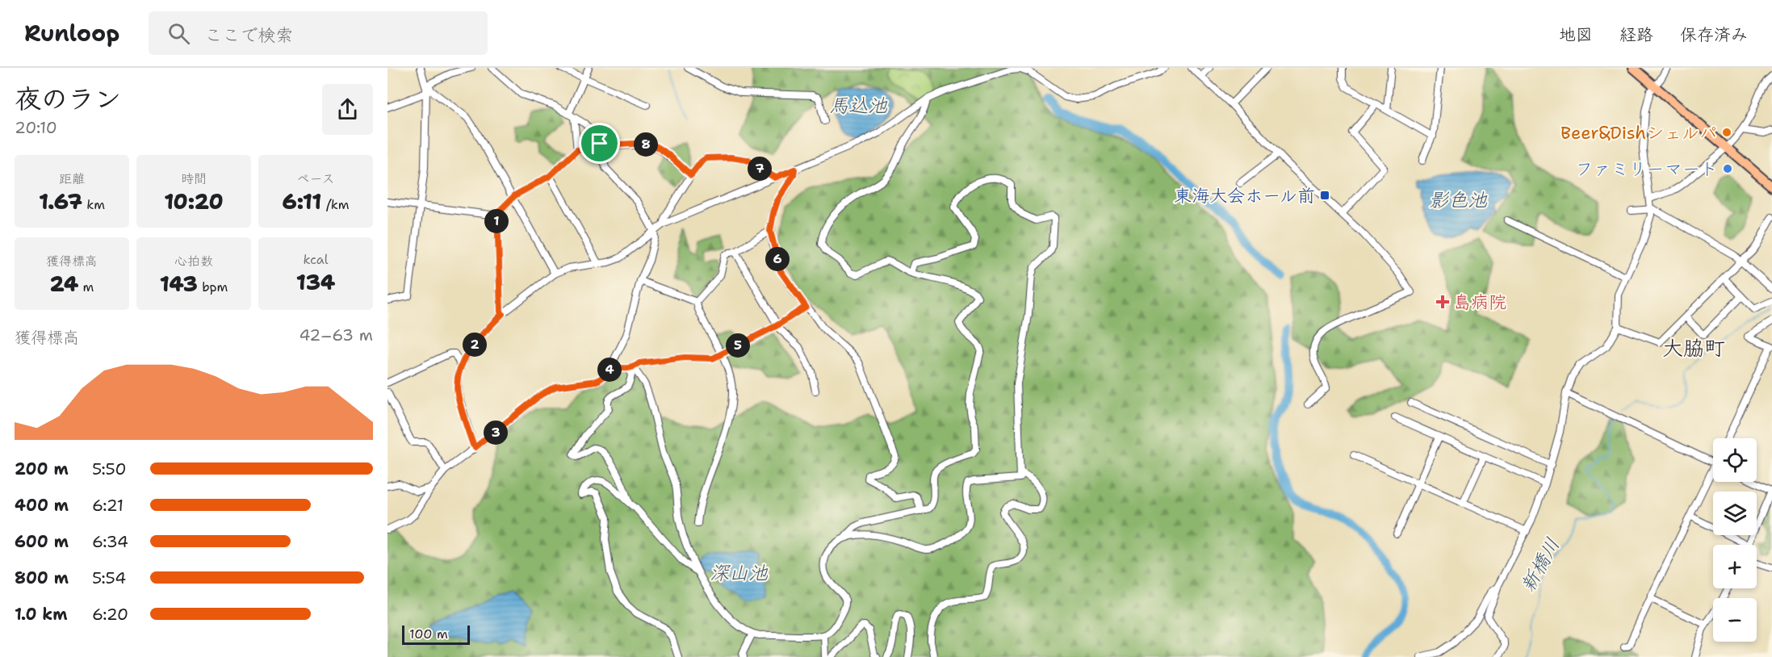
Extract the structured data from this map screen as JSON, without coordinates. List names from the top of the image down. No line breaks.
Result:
{"districts":["大脇町"],"water":["馬込池","影色池","新橋川","深山池"],"places":{"other":["Beer&Dishシェルパ","ファミリーマート"],"transit":["東海大会ホール前"],"health":["島病院"]},"scale_bar":"100 m","page":{"header":"Runloop","search":"ここで検索","nav":["地図","経路","保存済み"],"heading":["夜のラン","20:10"],"pins":["8","7","1","6","2","5","4","3"],"stats":[["距離","1.67 km"],["時間","10:20"],["ペース","6:11 /km"],["獲得標高","24 m"],["心拍数","143 bpm"],["kcal","134"]],"chart":["獲得標高","42–63 m"],"map_buttons":["+","−"],"list":[{"name":"200 m","note":"5:50"},{"name":"400 m","note":"6:21"},{"name":"600 m","note":"6:34"},{"name":"800 m","note":"5:54"},{"name":"1.0 km","note":"6:20"}],"scale":"100 m"}}
